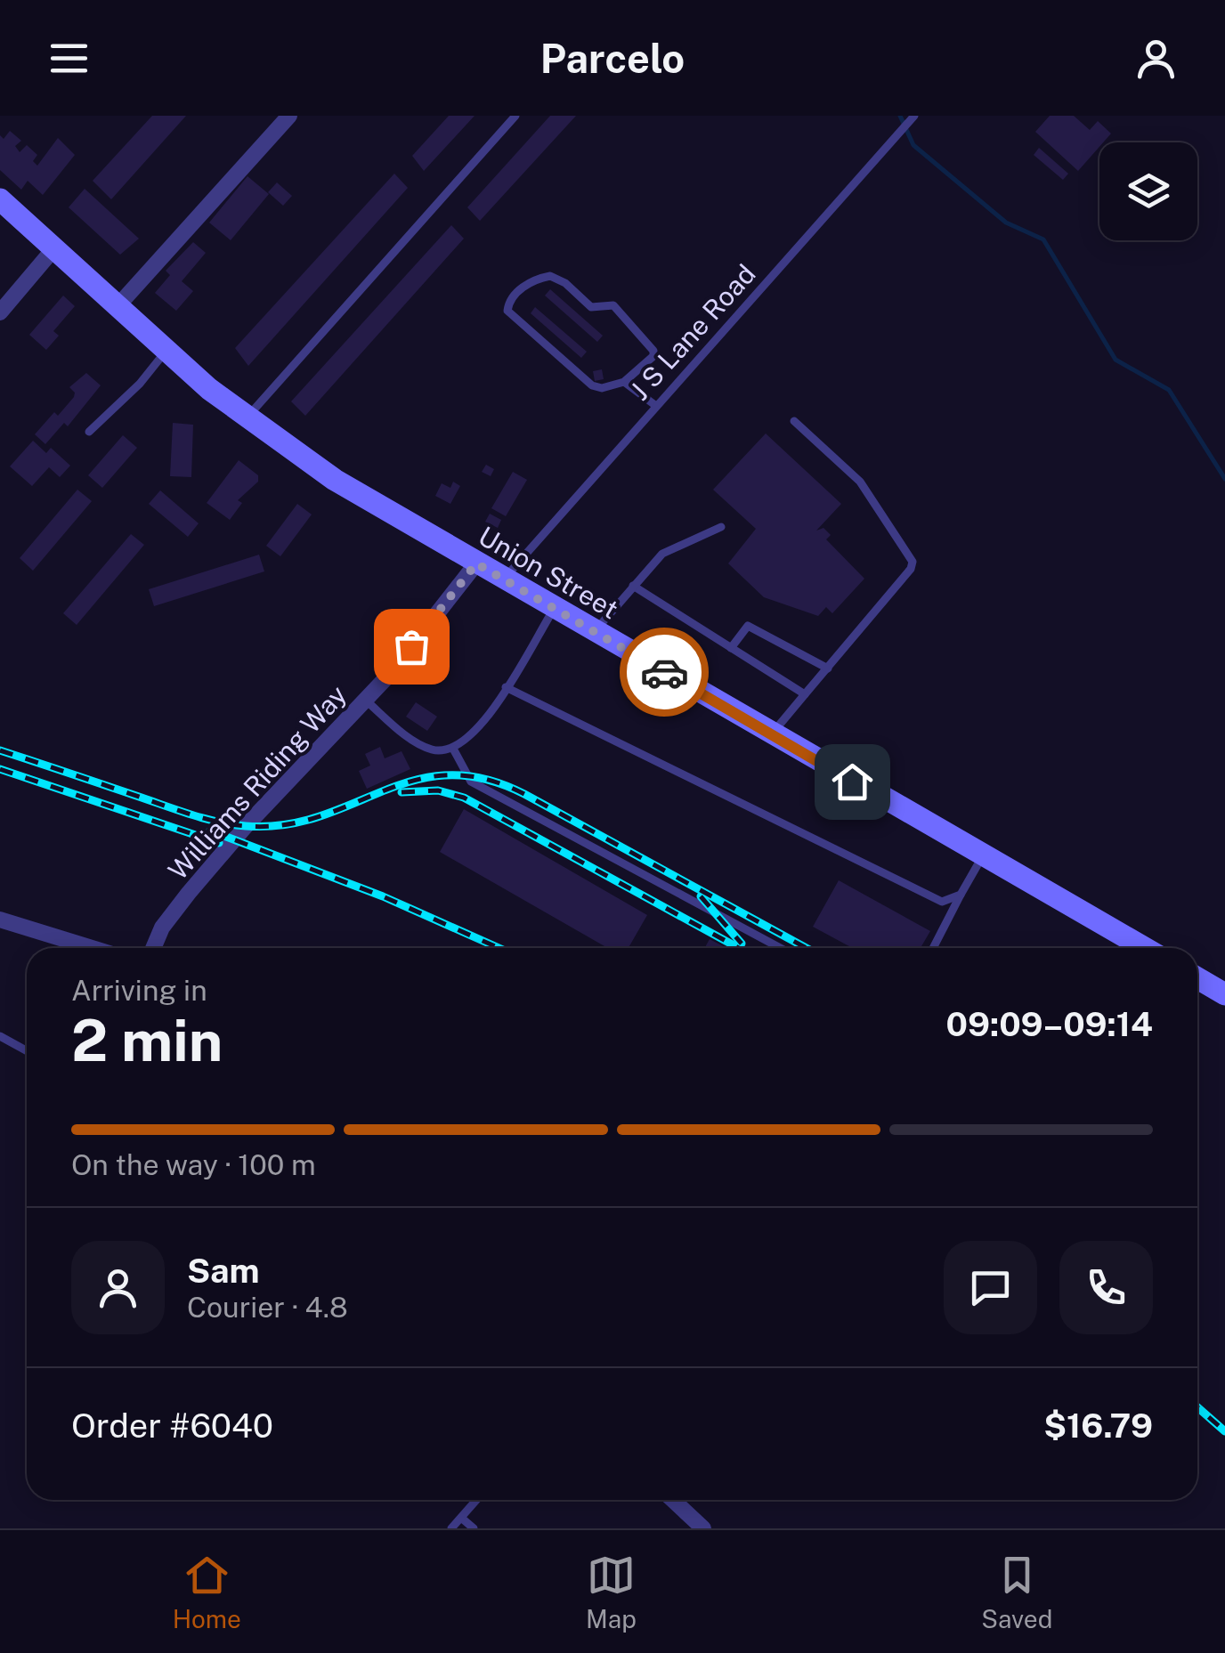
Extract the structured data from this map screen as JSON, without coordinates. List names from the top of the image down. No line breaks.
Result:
{"streets":{"main road":["Union Street"],"street":["Williams Riding Way"],"lane":["J S Lane Road"]},"crossings":[["J S Lane Road","Union Street"],["Union Street","Williams Riding Way"]],"page":{"header":"Parcelo","heading":["2 min","Arriving in","09:09–09:14"],"panel":["Sam","Courier · 4.8","Order #6040","$16.79"],"bar":"On the way · 100 m","tabs":["Home","Map","Saved"]}}
